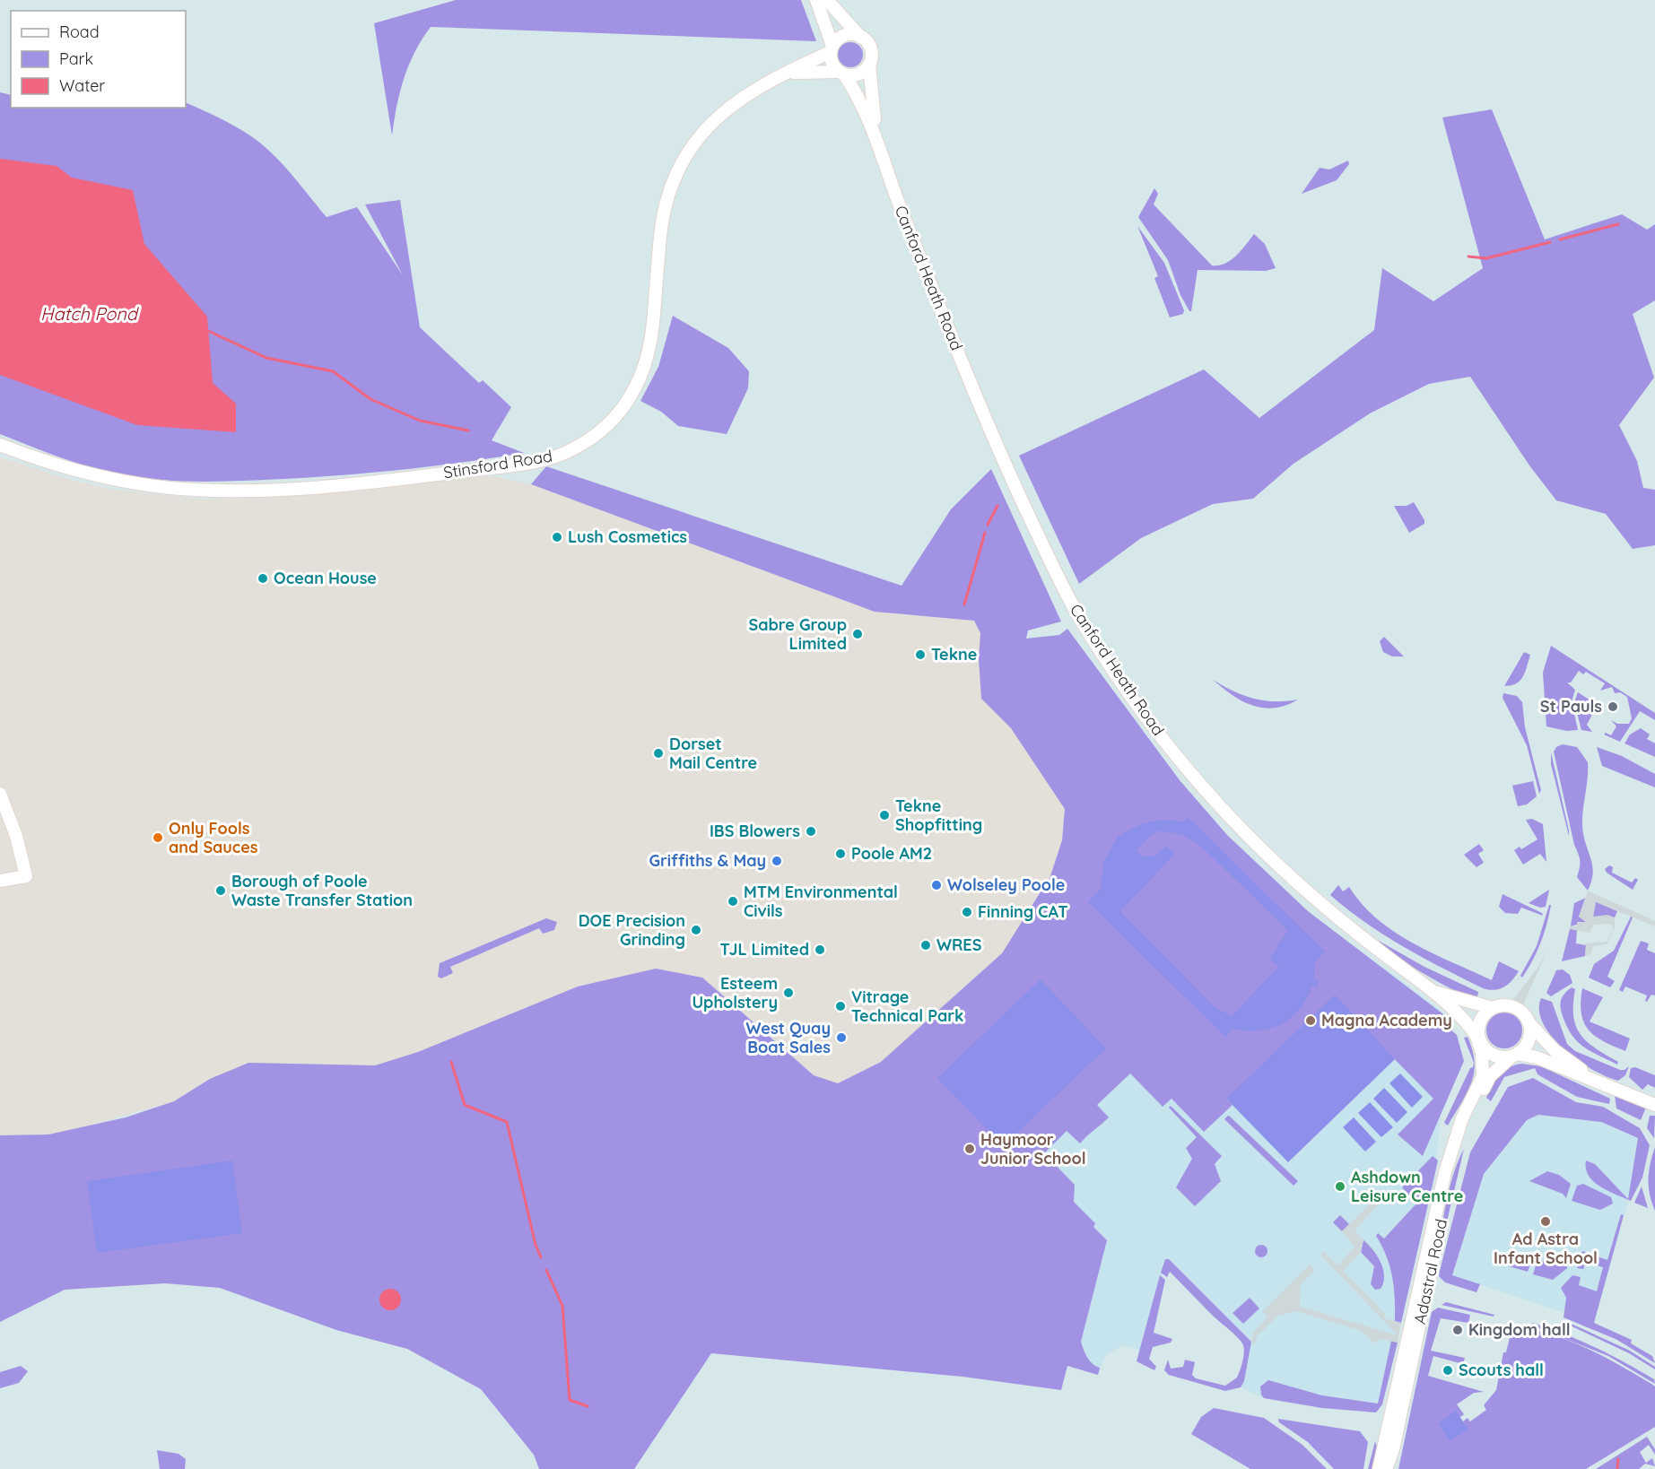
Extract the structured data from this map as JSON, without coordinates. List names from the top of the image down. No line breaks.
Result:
{"streets":{"street":["Canford Heath Road","Stinsford Road","Adastral Road"]},"crossings":[["Canford Heath Road","Stinsford Road"],["Canford Heath Road","Adastral Road"]],"water":["Hatch Pond"],"places":["Lush Cosmetics","Ocean House","Sabre Group Limited","Tekne","St Pauls","Dorset Mail Centre","Tekne Shopfitting","IBS Blowers","Only Fools and Sauces","Poole AM2","Griffiths & May","Wolseley Poole","Borough of Poole Waste Transfer Station","MTM Environmental Civils","Finning CAT","DOE Precision Grinding","WRES","TJL Limited","Esteem Upholstery","Vitrage Technical Park","Magna Academy","West Quay Boat Sales","Haymoor Junior School","Ashdown Leisure Centre","Ad Astra Infant School","Kingdom hall","Scouts hall"],"legend":["Road","Park","Water"]}
